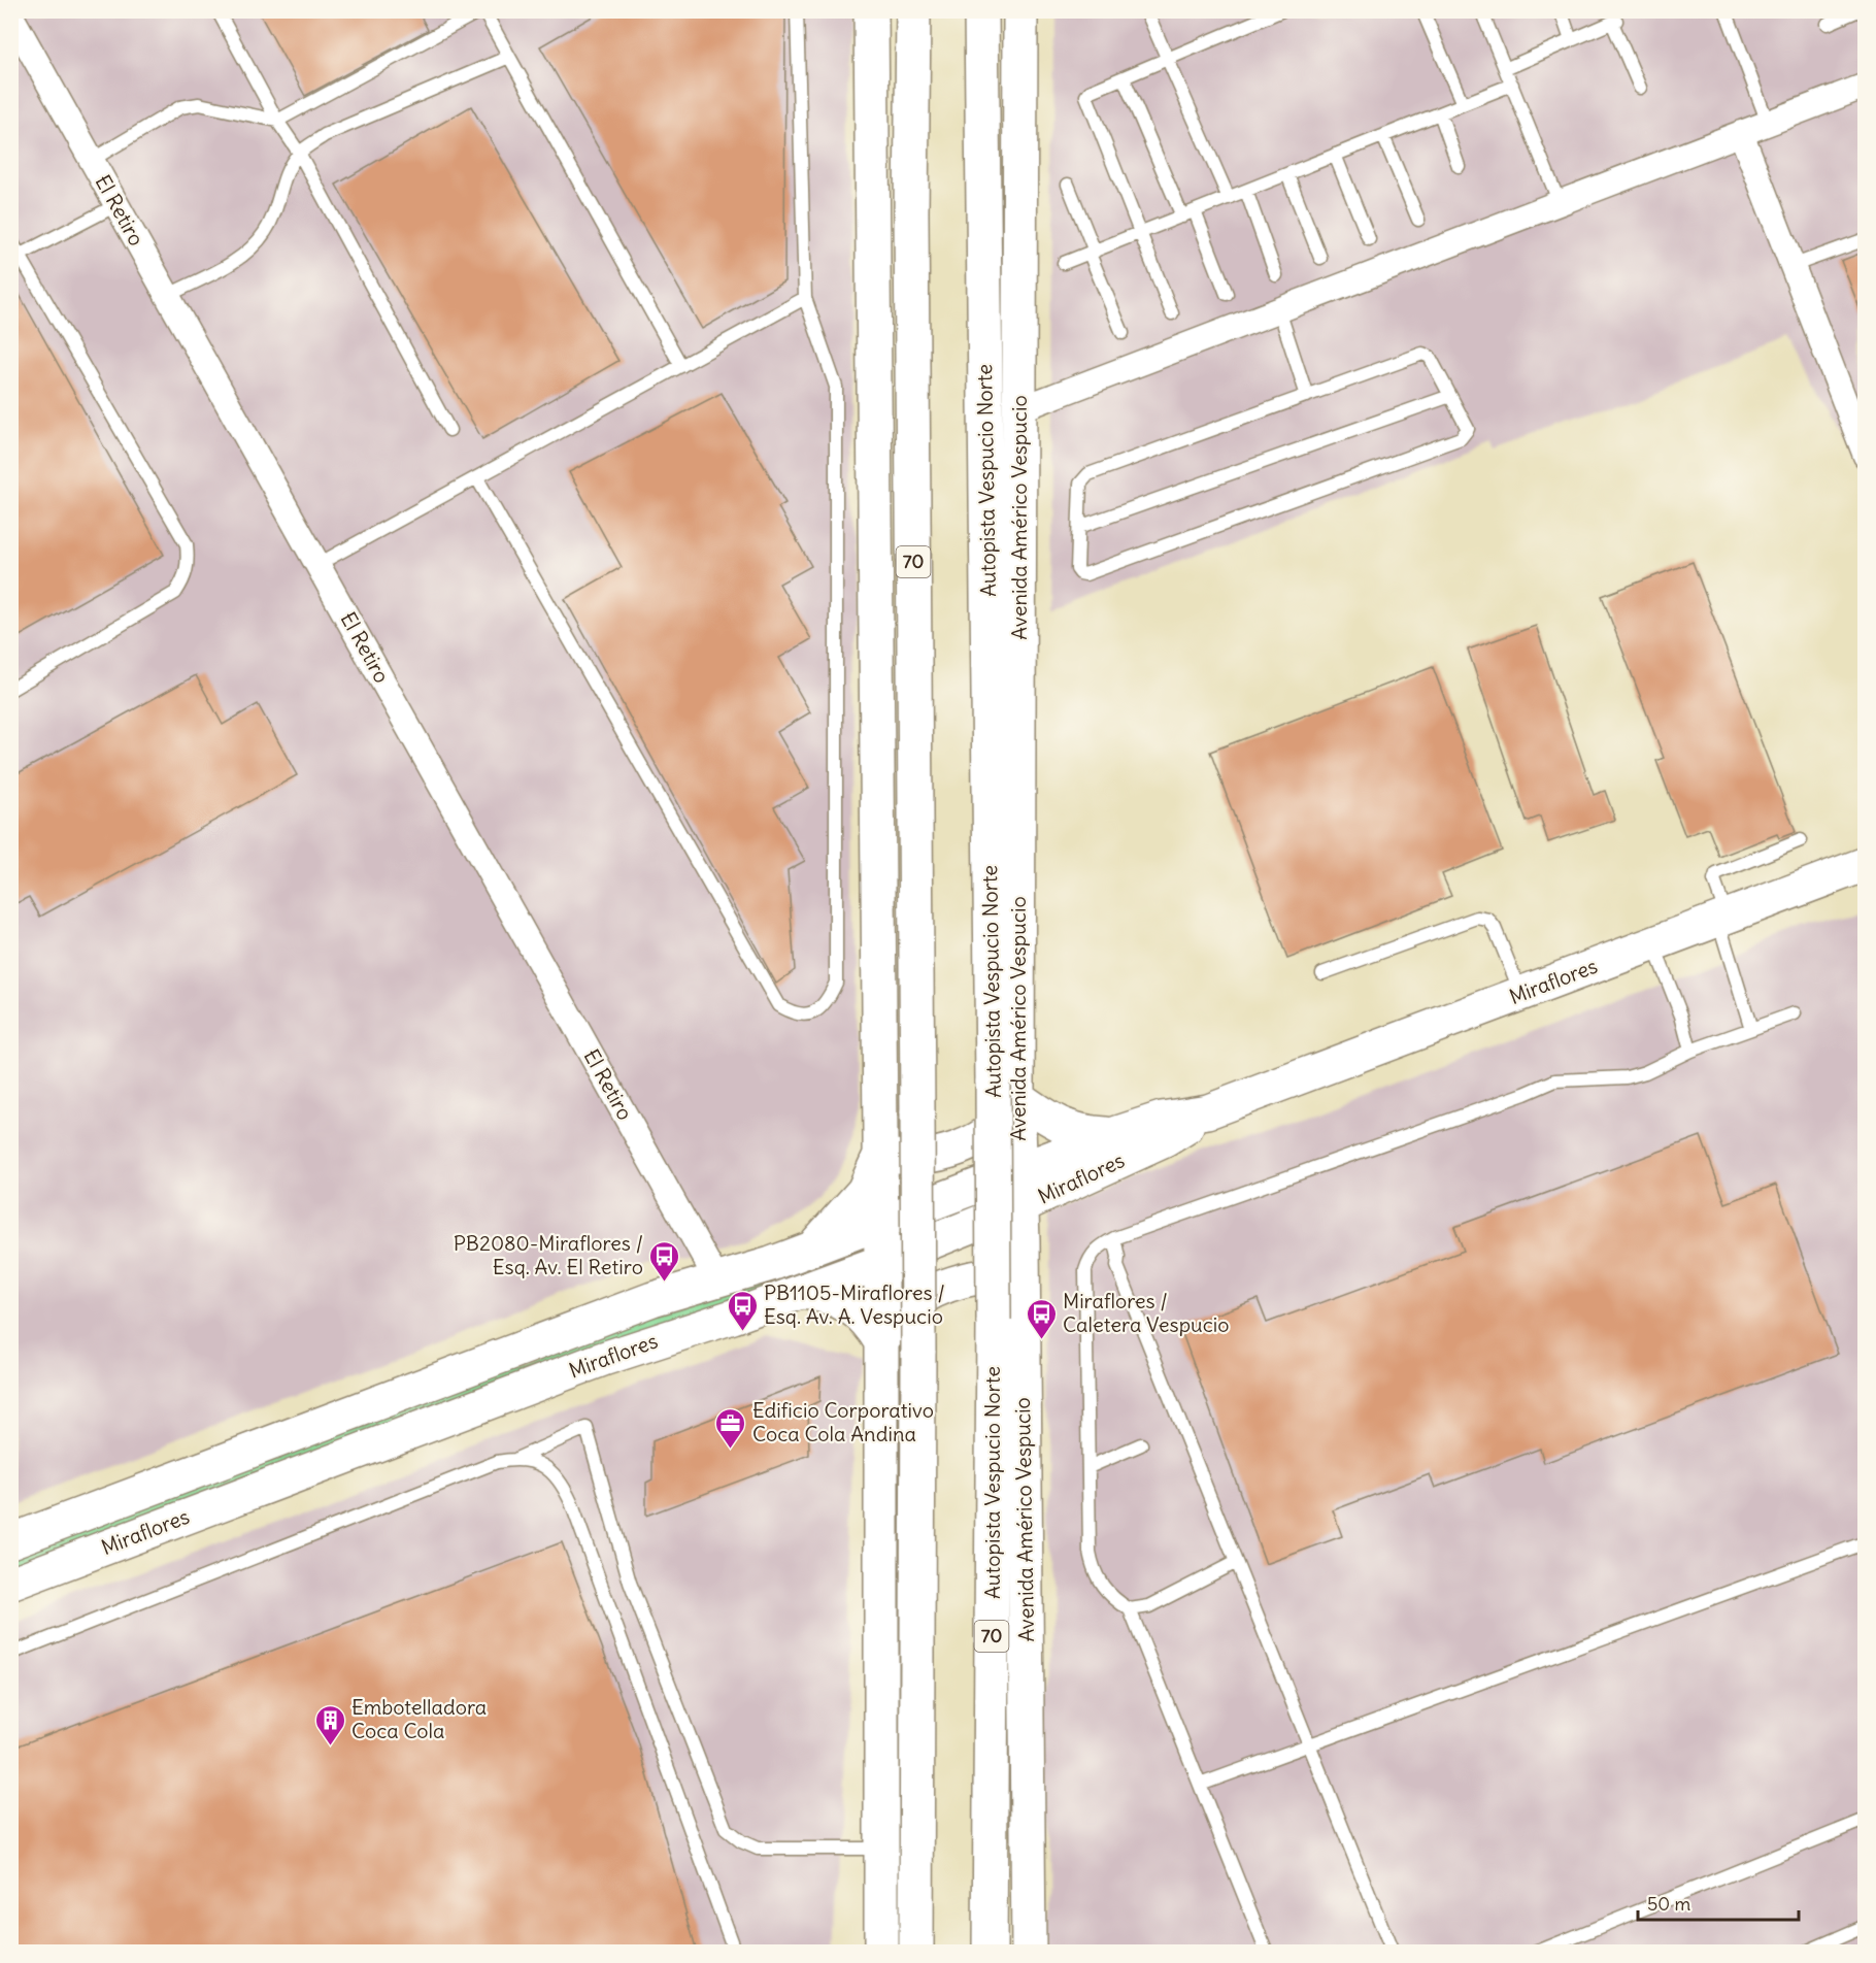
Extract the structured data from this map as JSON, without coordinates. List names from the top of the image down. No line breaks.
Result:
{"streets":{"main road":["Autopista Vespucio Norte","Avenida Américo Vespucio","70","Miraflores"],"street":["El Retiro"]},"crossings":[["El Retiro","Miraflores"],["Autopista Vespucio Norte","Avenida Américo Vespucio"],["Avenida Américo Vespucio","Miraflores"]],"places":{"bus stop":["PB2080-Miraflores / Esq. Av. El Retiro","PB1105-Miraflores / Esq. Av. A. Vespucio","Miraflores / Caletera Vespucio"],"office":["Edificio Corporativo Coca Cola Andina"],"building":["Embotelladora Coca Cola"]},"scale_bar":"50 m"}
